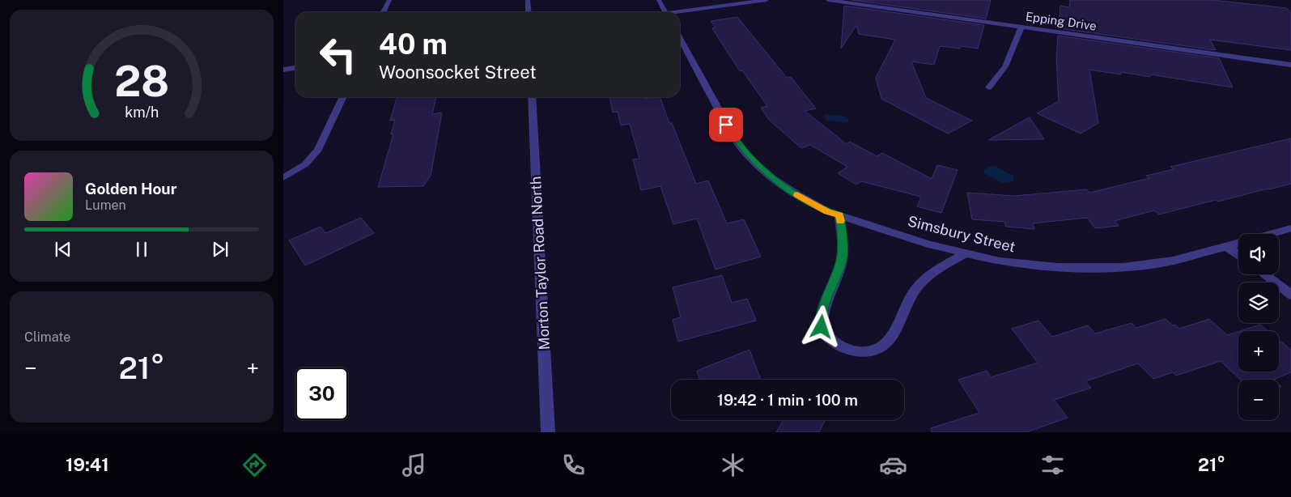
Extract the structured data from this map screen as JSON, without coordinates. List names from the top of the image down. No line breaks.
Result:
{"streets":{"street":["Epping Drive","Simsbury Street","Morton Taylor Road North"]},"page":{"turn":["40 m","Woonsocket Street"],"song":["Golden Hour","Lumen"],"map_buttons":["+","−"],"tile":"Climate","heat":["−","21°","+"],"limit":"30","trip":"19:42 · 1 min · 100 m","tabs":["19:41","21°"],"gauge":["28","km/h"]}}
